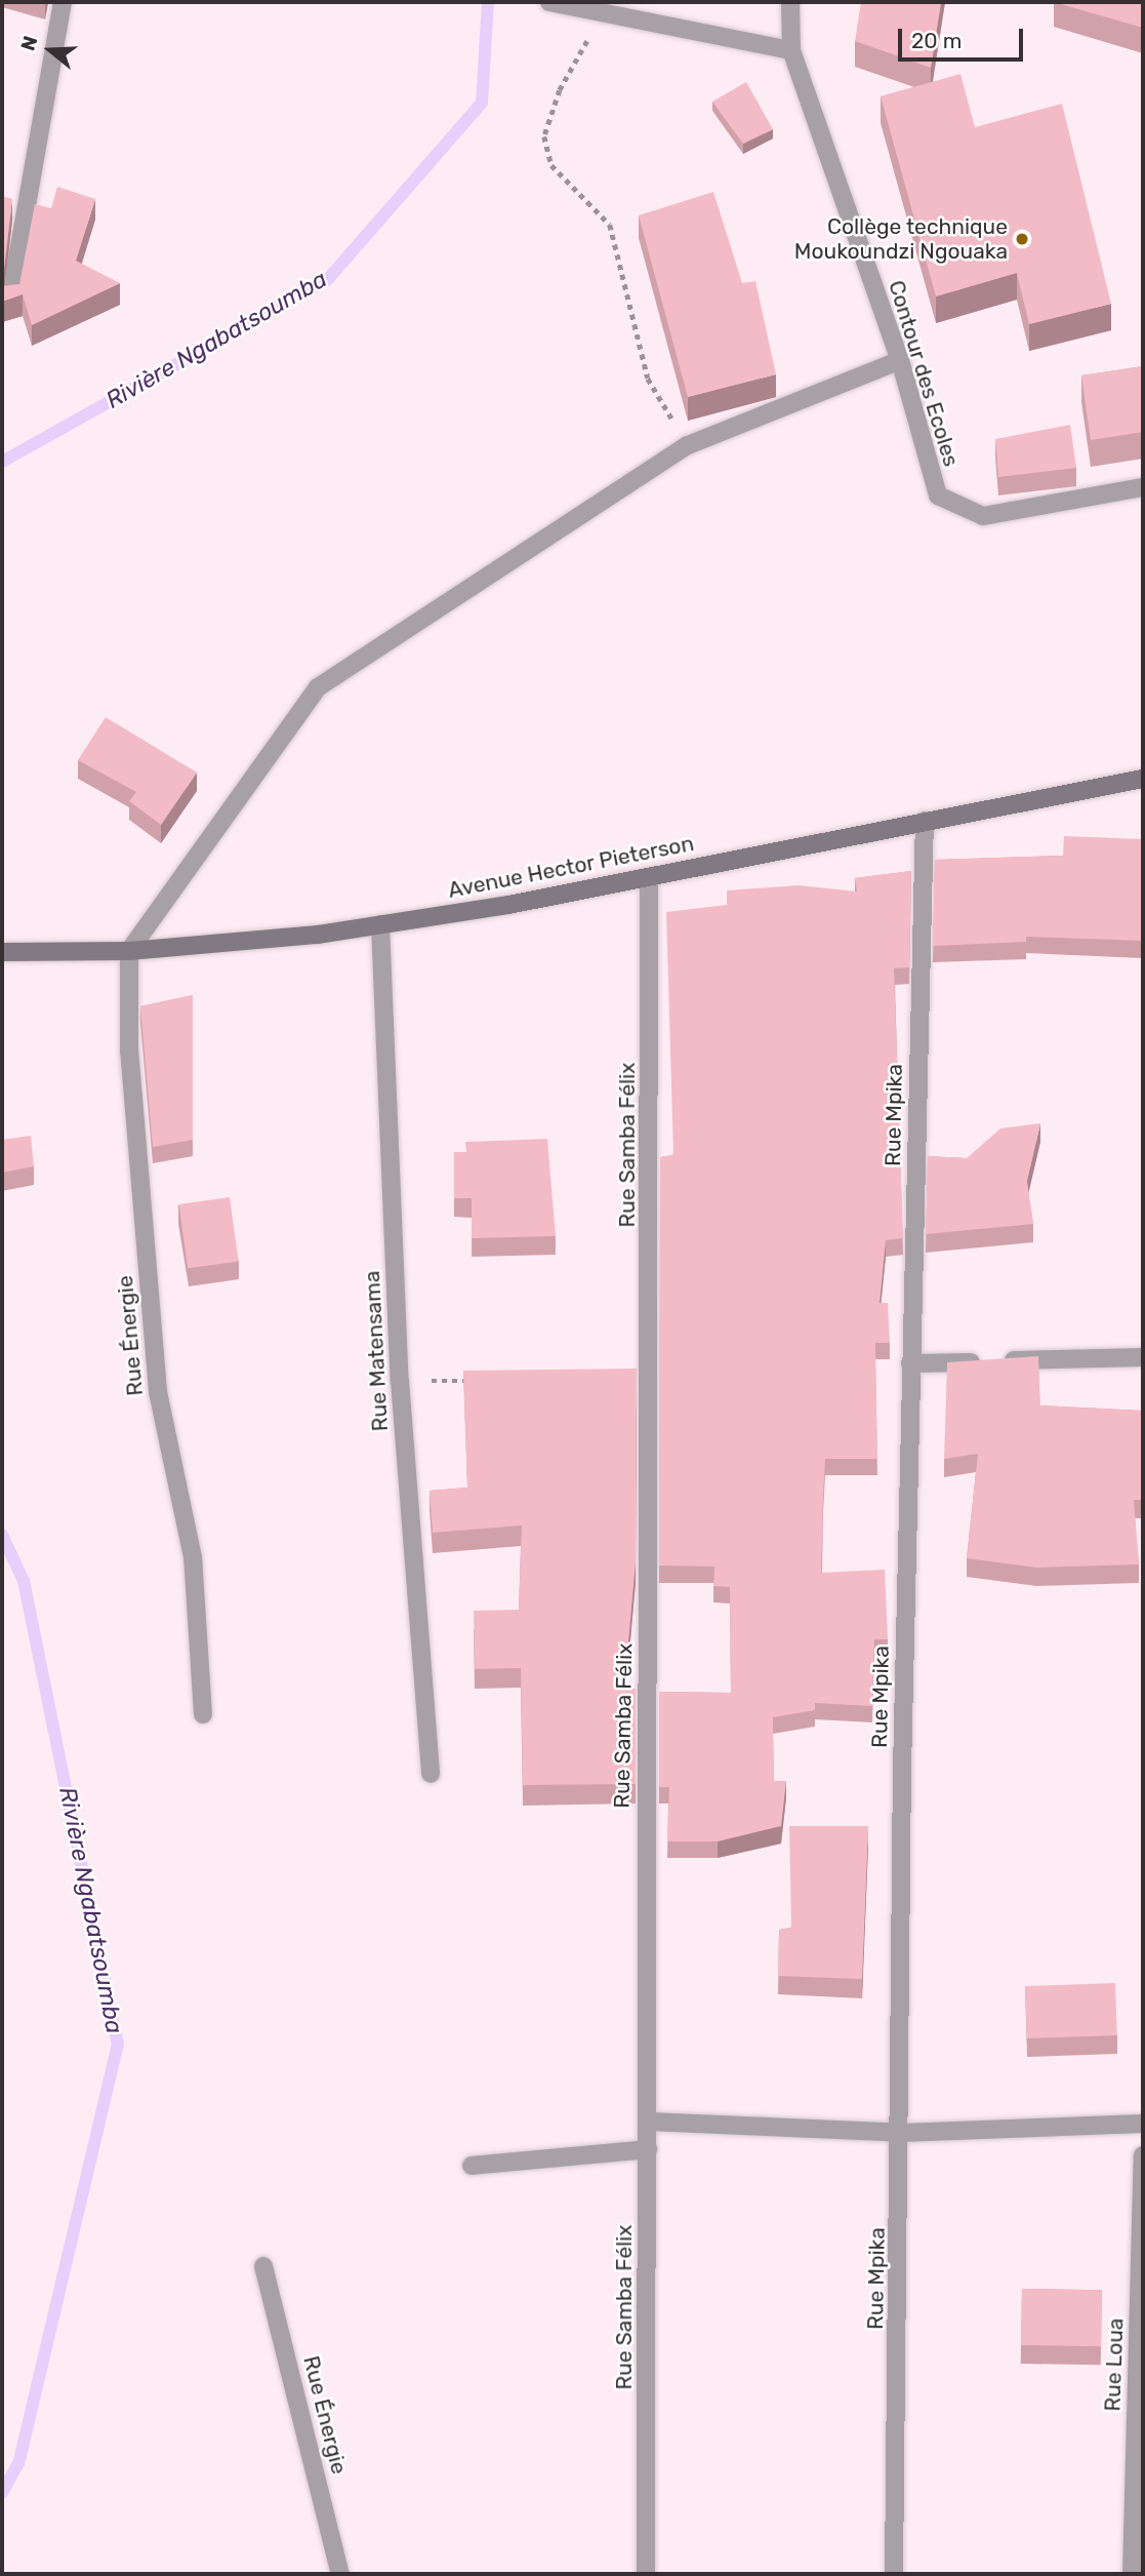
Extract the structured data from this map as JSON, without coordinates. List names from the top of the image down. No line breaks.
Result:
{"streets":{"street":["Contour des Ecoles","Avenue Hector Pieterson","Rue Mpika","Rue Samba Félix","Rue Énergie","Rue Matensama","Rue Loua"]},"crossings":[["Avenue Hector Pieterson","Rue Mpika"],["Avenue Hector Pieterson","Rue Samba Félix"],["Avenue Hector Pieterson","Rue Énergie"],["Avenue Hector Pieterson","Rue Matensama"]],"water":["Rivière Ngabatsoumba"],"places":["Collège technique Moukoundzi Ngouaka"],"scale_bar":"20 m","north":"left"}
